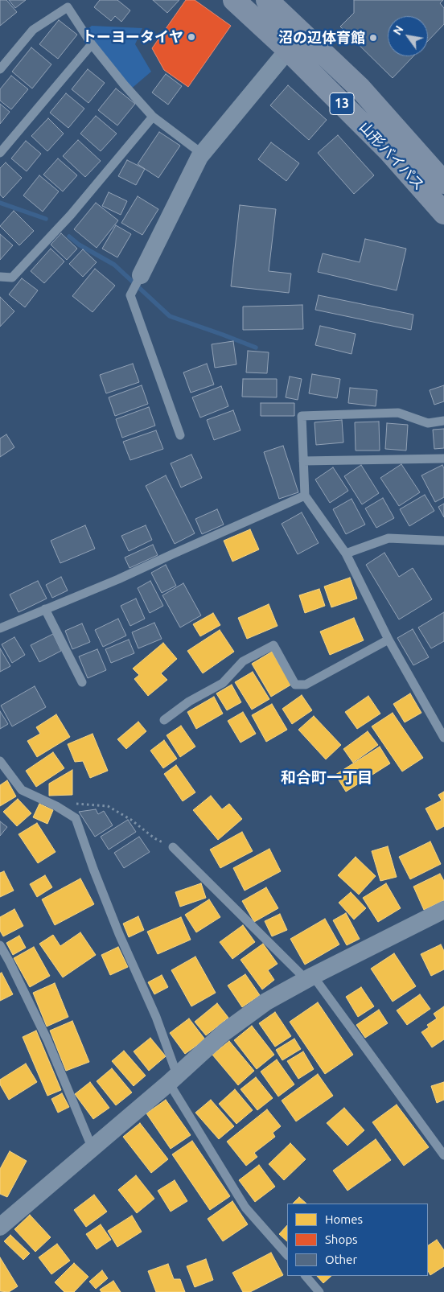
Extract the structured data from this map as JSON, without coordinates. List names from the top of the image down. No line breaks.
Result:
{"streets":{"highway":["13","山形バイパス"]},"districts":["和合町一丁目"],"places":["トーヨータイヤ","沼の辺体育館"],"legend":["Homes","Shops","Other"],"north":"top left"}
